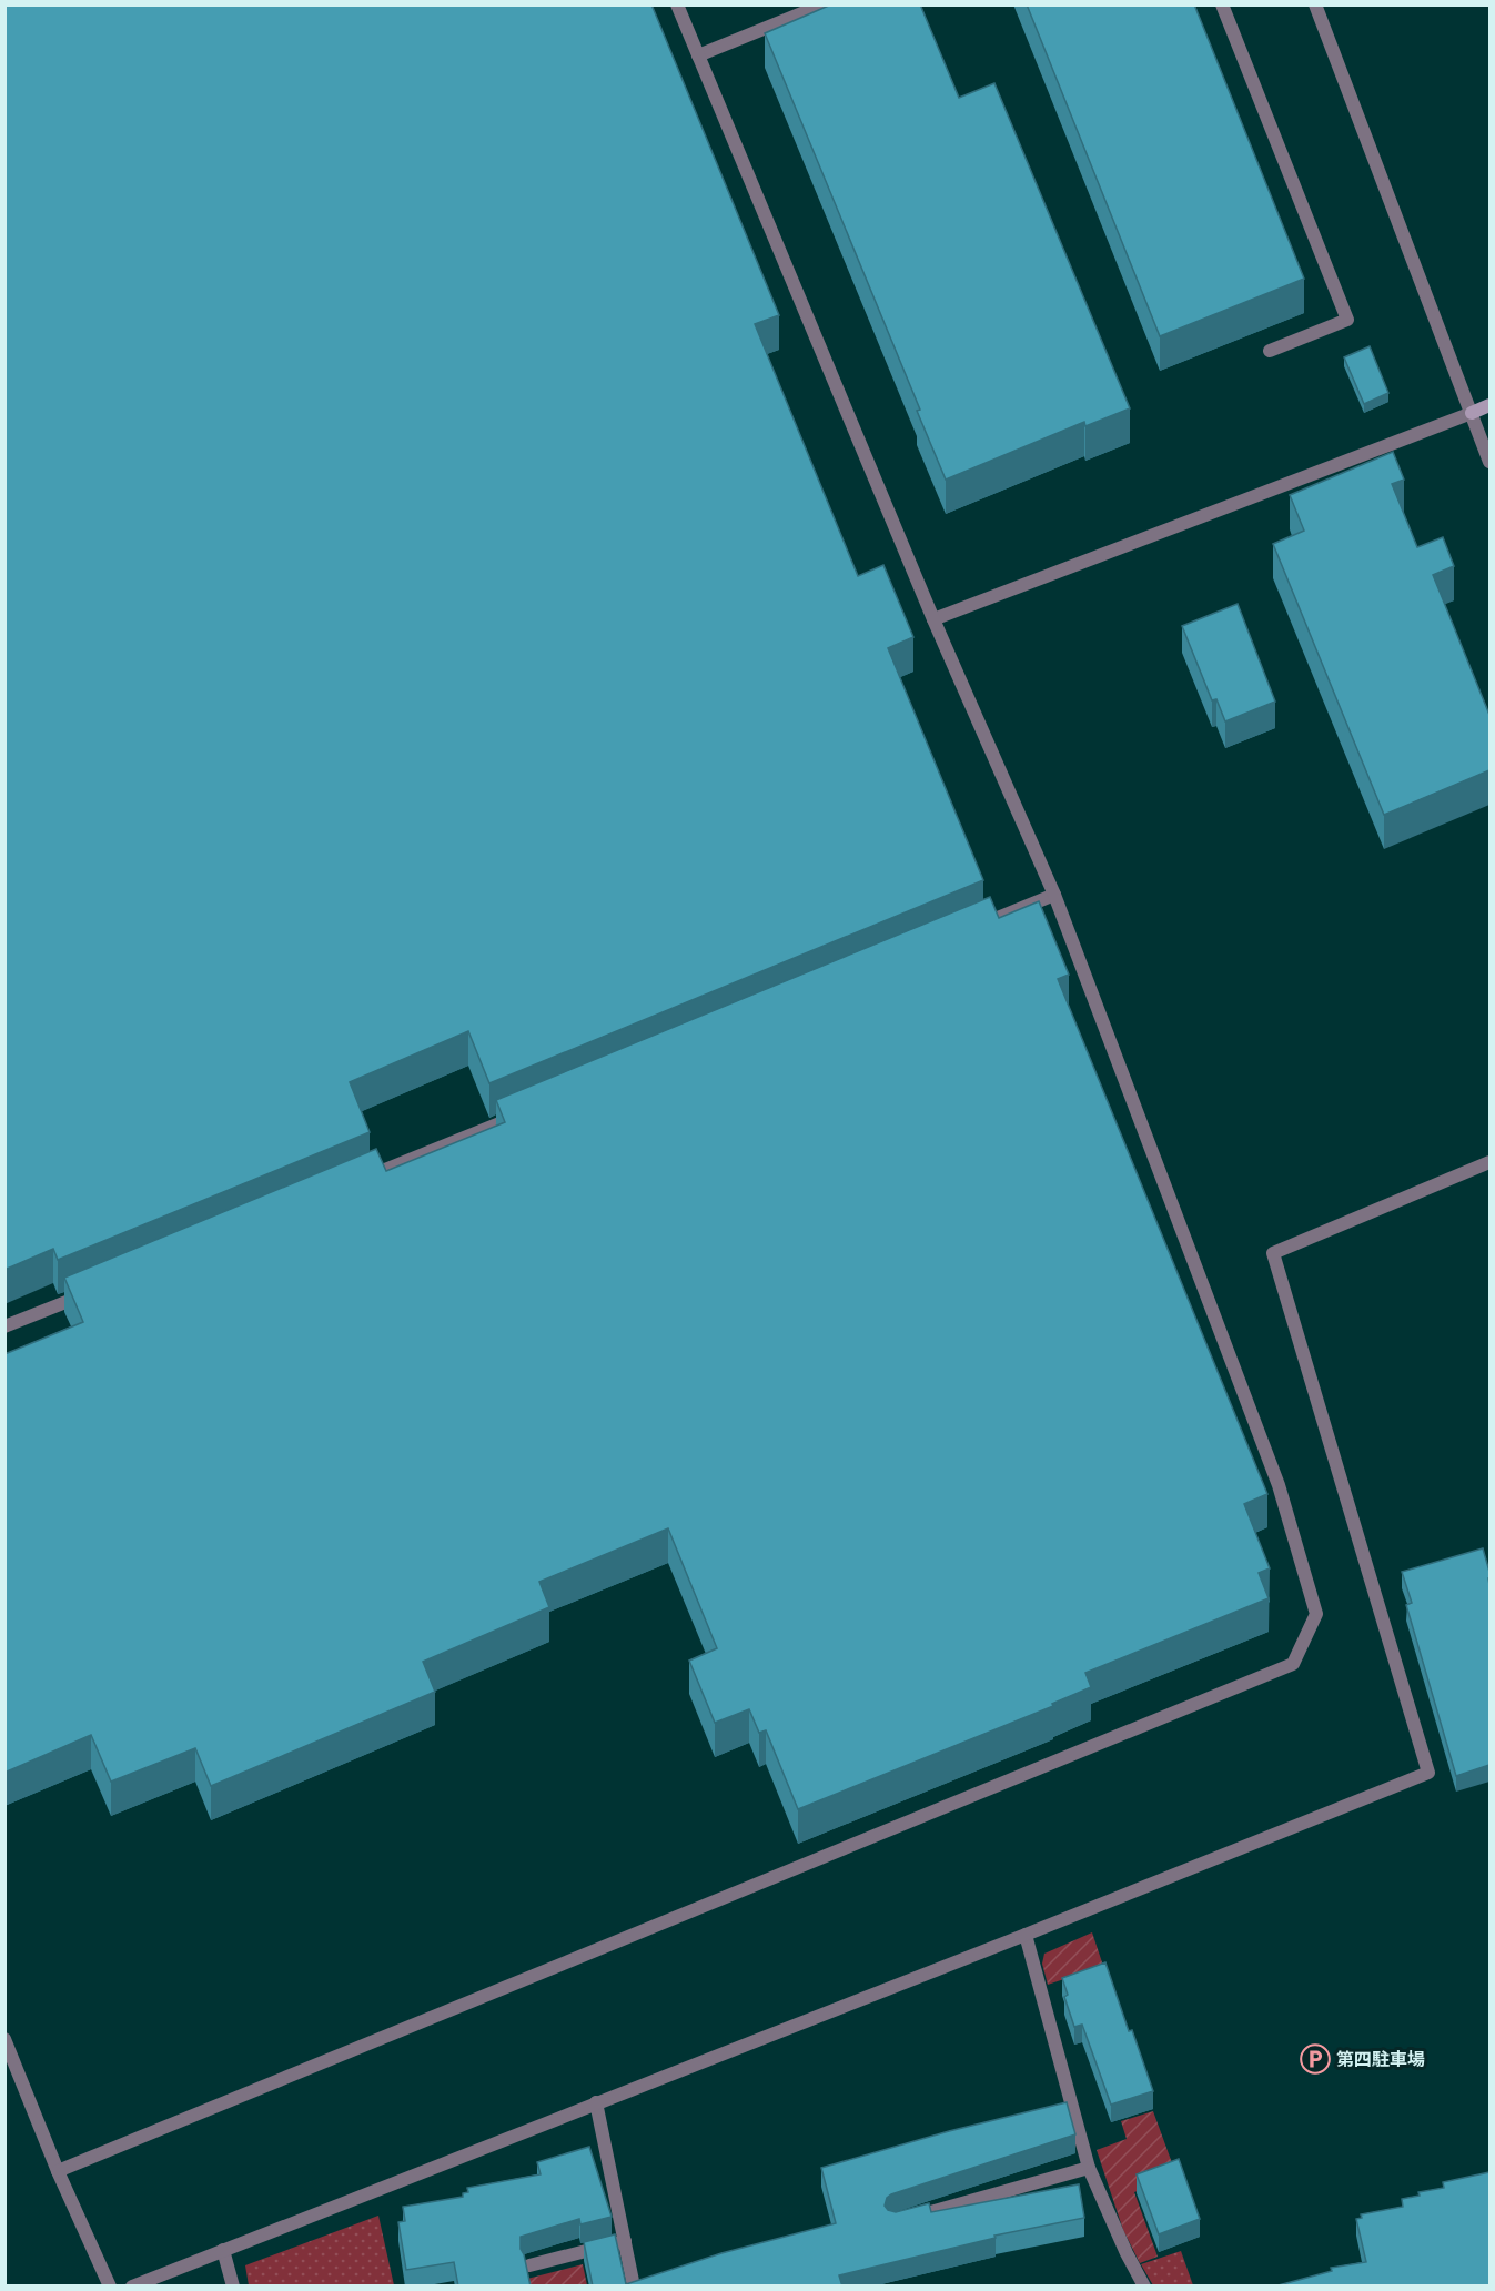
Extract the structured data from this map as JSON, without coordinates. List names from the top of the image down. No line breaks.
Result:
{"places":{"parking":["第四駐車場"]}}
